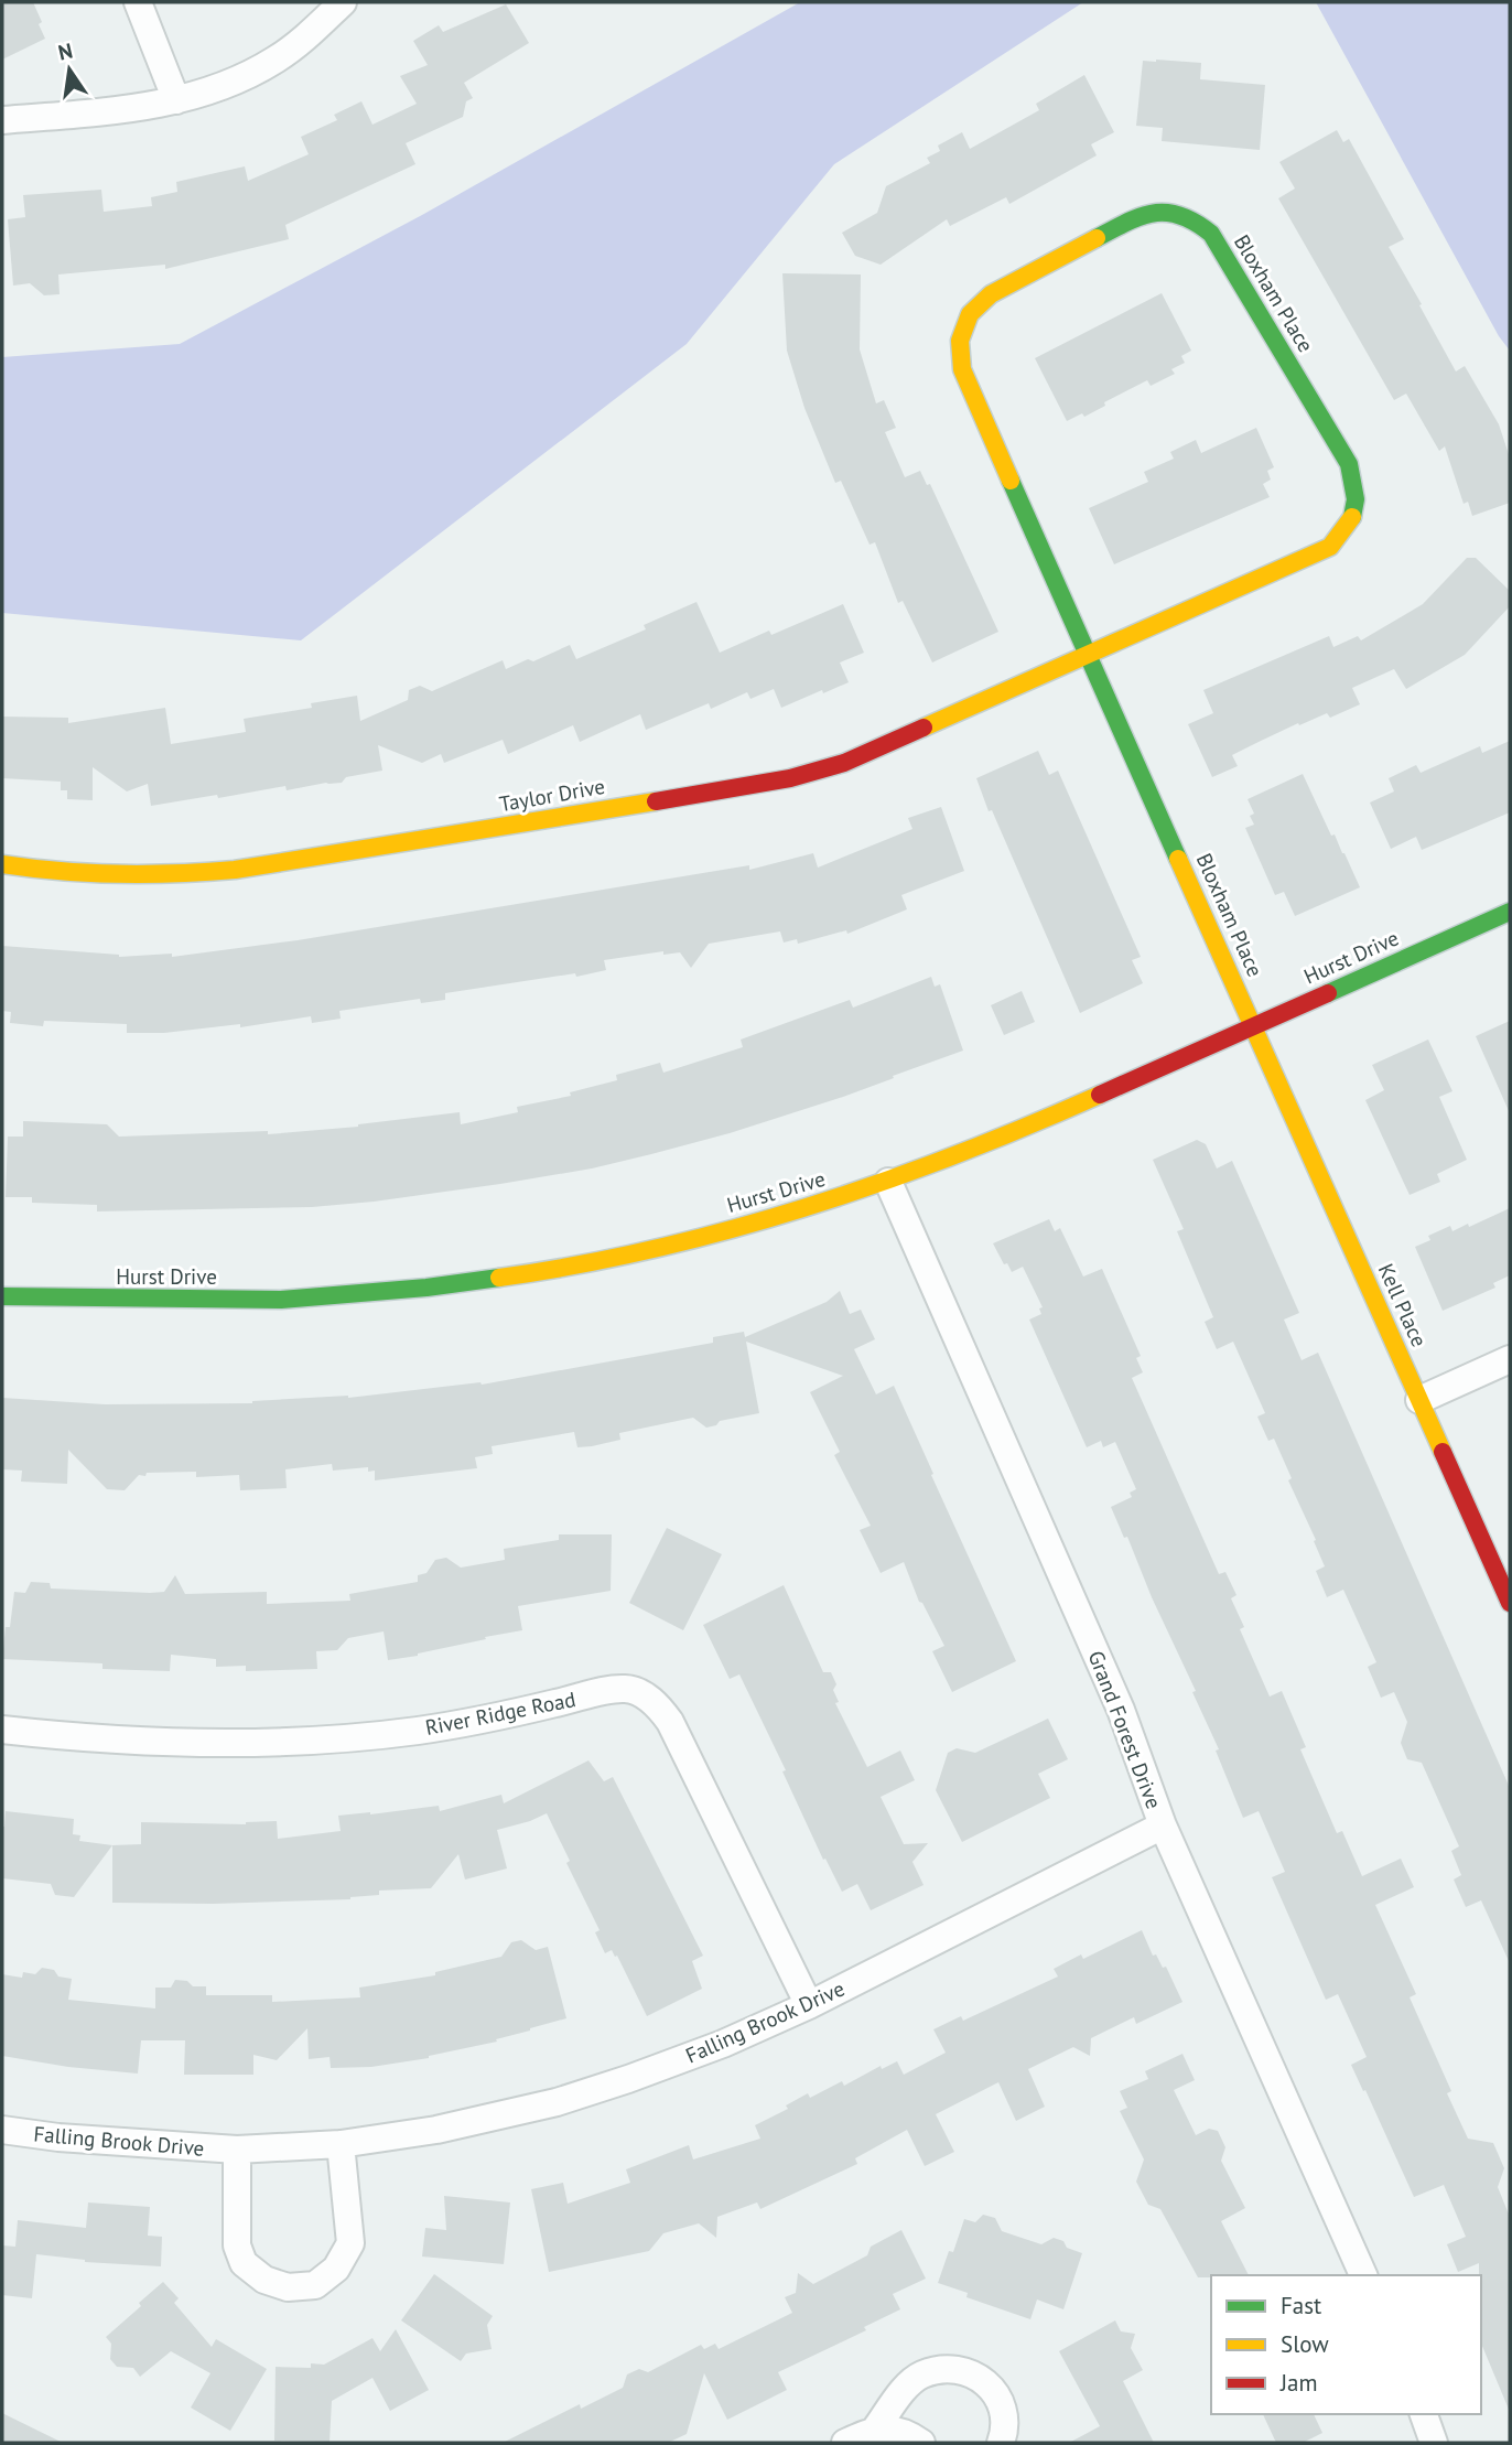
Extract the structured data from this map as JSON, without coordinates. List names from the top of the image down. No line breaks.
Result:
{"streets":{"street":["Bloxham Place","Taylor Drive","Hurst Drive","Kell Place","River Ridge Road","Grand Forest Drive","Falling Brook Drive"]},"crossings":[["Bloxham Place","Taylor Drive"],["Bloxham Place","Hurst Drive"],["Bloxham Place","Kell Place"],["Hurst Drive","Kell Place"],["Hurst Drive","Grand Forest Drive"],["River Ridge Road","Falling Brook Drive"],["Grand Forest Drive","Falling Brook Drive"]],"legend":["Fast","Slow","Jam"],"north":"top"}
